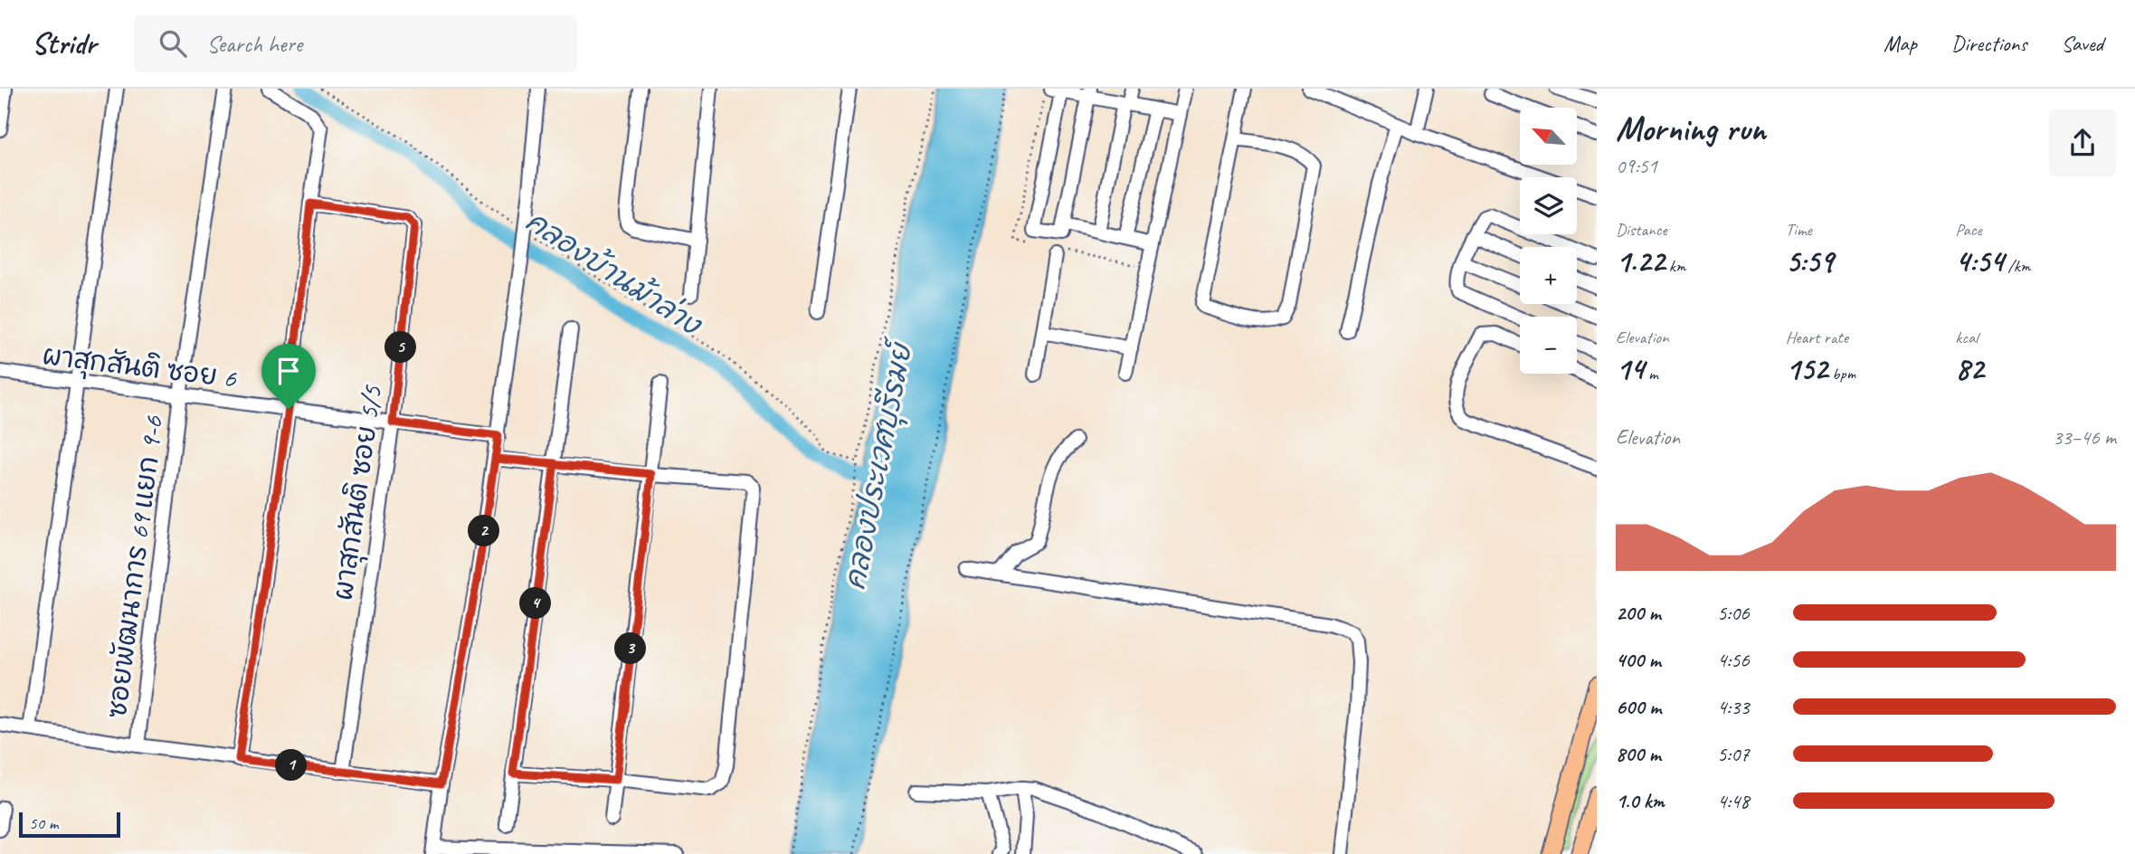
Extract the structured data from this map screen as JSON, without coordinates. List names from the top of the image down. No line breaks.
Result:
{"streets":{"street":["ผาสุกสันติ ซอย 6","ผาสุกสันติ ซอย 5/5","ซอยพัฒนาการ 69 แยก 9-6"]},"crossings":[["ผาสุกสันติ ซอย 6","ผาสุกสันติ ซอย 5/5"],["ผาสุกสันติ ซอย 6","ซอยพัฒนาการ 69 แยก 9-6"]],"water":["คลองบ้านม้าล่าง","คลองประเวศบุรีรมย์"],"scale_bar":"50 m","north":"top left","page":{"header":"Stridr","search":"Search here","nav":["Map","Directions","Saved"],"heading":["Morning run","09:51"],"map_buttons":["+","−"],"stats":[["Distance","1.22 km"],["Time","5:59"],["Pace","4:54 /km"],["Elevation","14 m"],["Heart rate","152 bpm"],["kcal","82"]],"pins":["5","2","4","3","1"],"chart":["Elevation","33–46 m"],"list":[{"name":"200 m","note":"5:06"},{"name":"400 m","note":"4:56"},{"name":"600 m","note":"4:33"},{"name":"800 m","note":"5:07"},{"name":"1.0 km","note":"4:48"}],"scale":"50 m"}}
